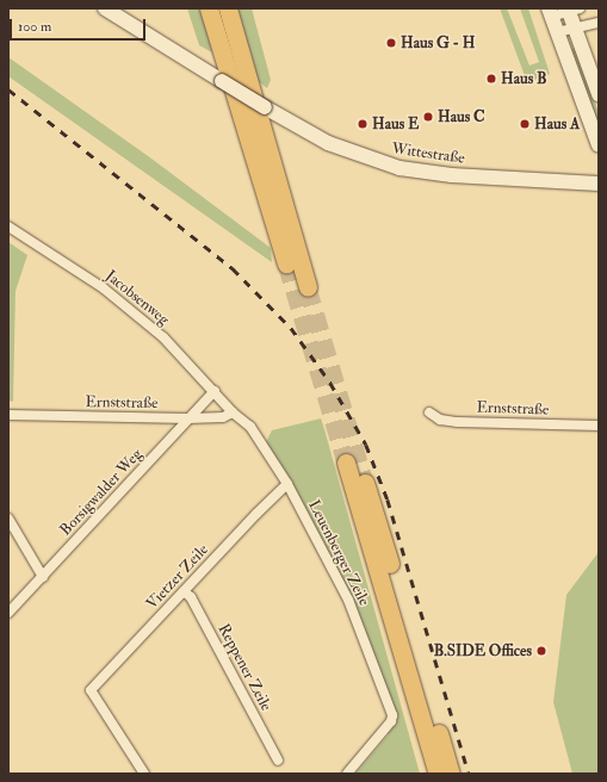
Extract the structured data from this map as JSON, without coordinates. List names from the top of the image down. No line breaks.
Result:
{"streets":{"main road":["Wittestraße"],"street":["Jacobsenweg","Ernststraße","Borsigwalder Weg","Leuenberger Zeile","Vietzer Zeile","Reppener Zeile"]},"crossings":[["Jacobsenweg","Ernststraße"],["Jacobsenweg","Borsigwalder Weg"],["Jacobsenweg","Leuenberger Zeile"],["Ernststraße","Borsigwalder Weg"],["Ernststraße","Leuenberger Zeile"],["Leuenberger Zeile","Vietzer Zeile"],["Vietzer Zeile","Reppener Zeile"]],"places":["Haus G - H","Haus B","Haus C","Haus E","Haus A","B.SIDE Offices"],"scale_bar":"100 m"}
